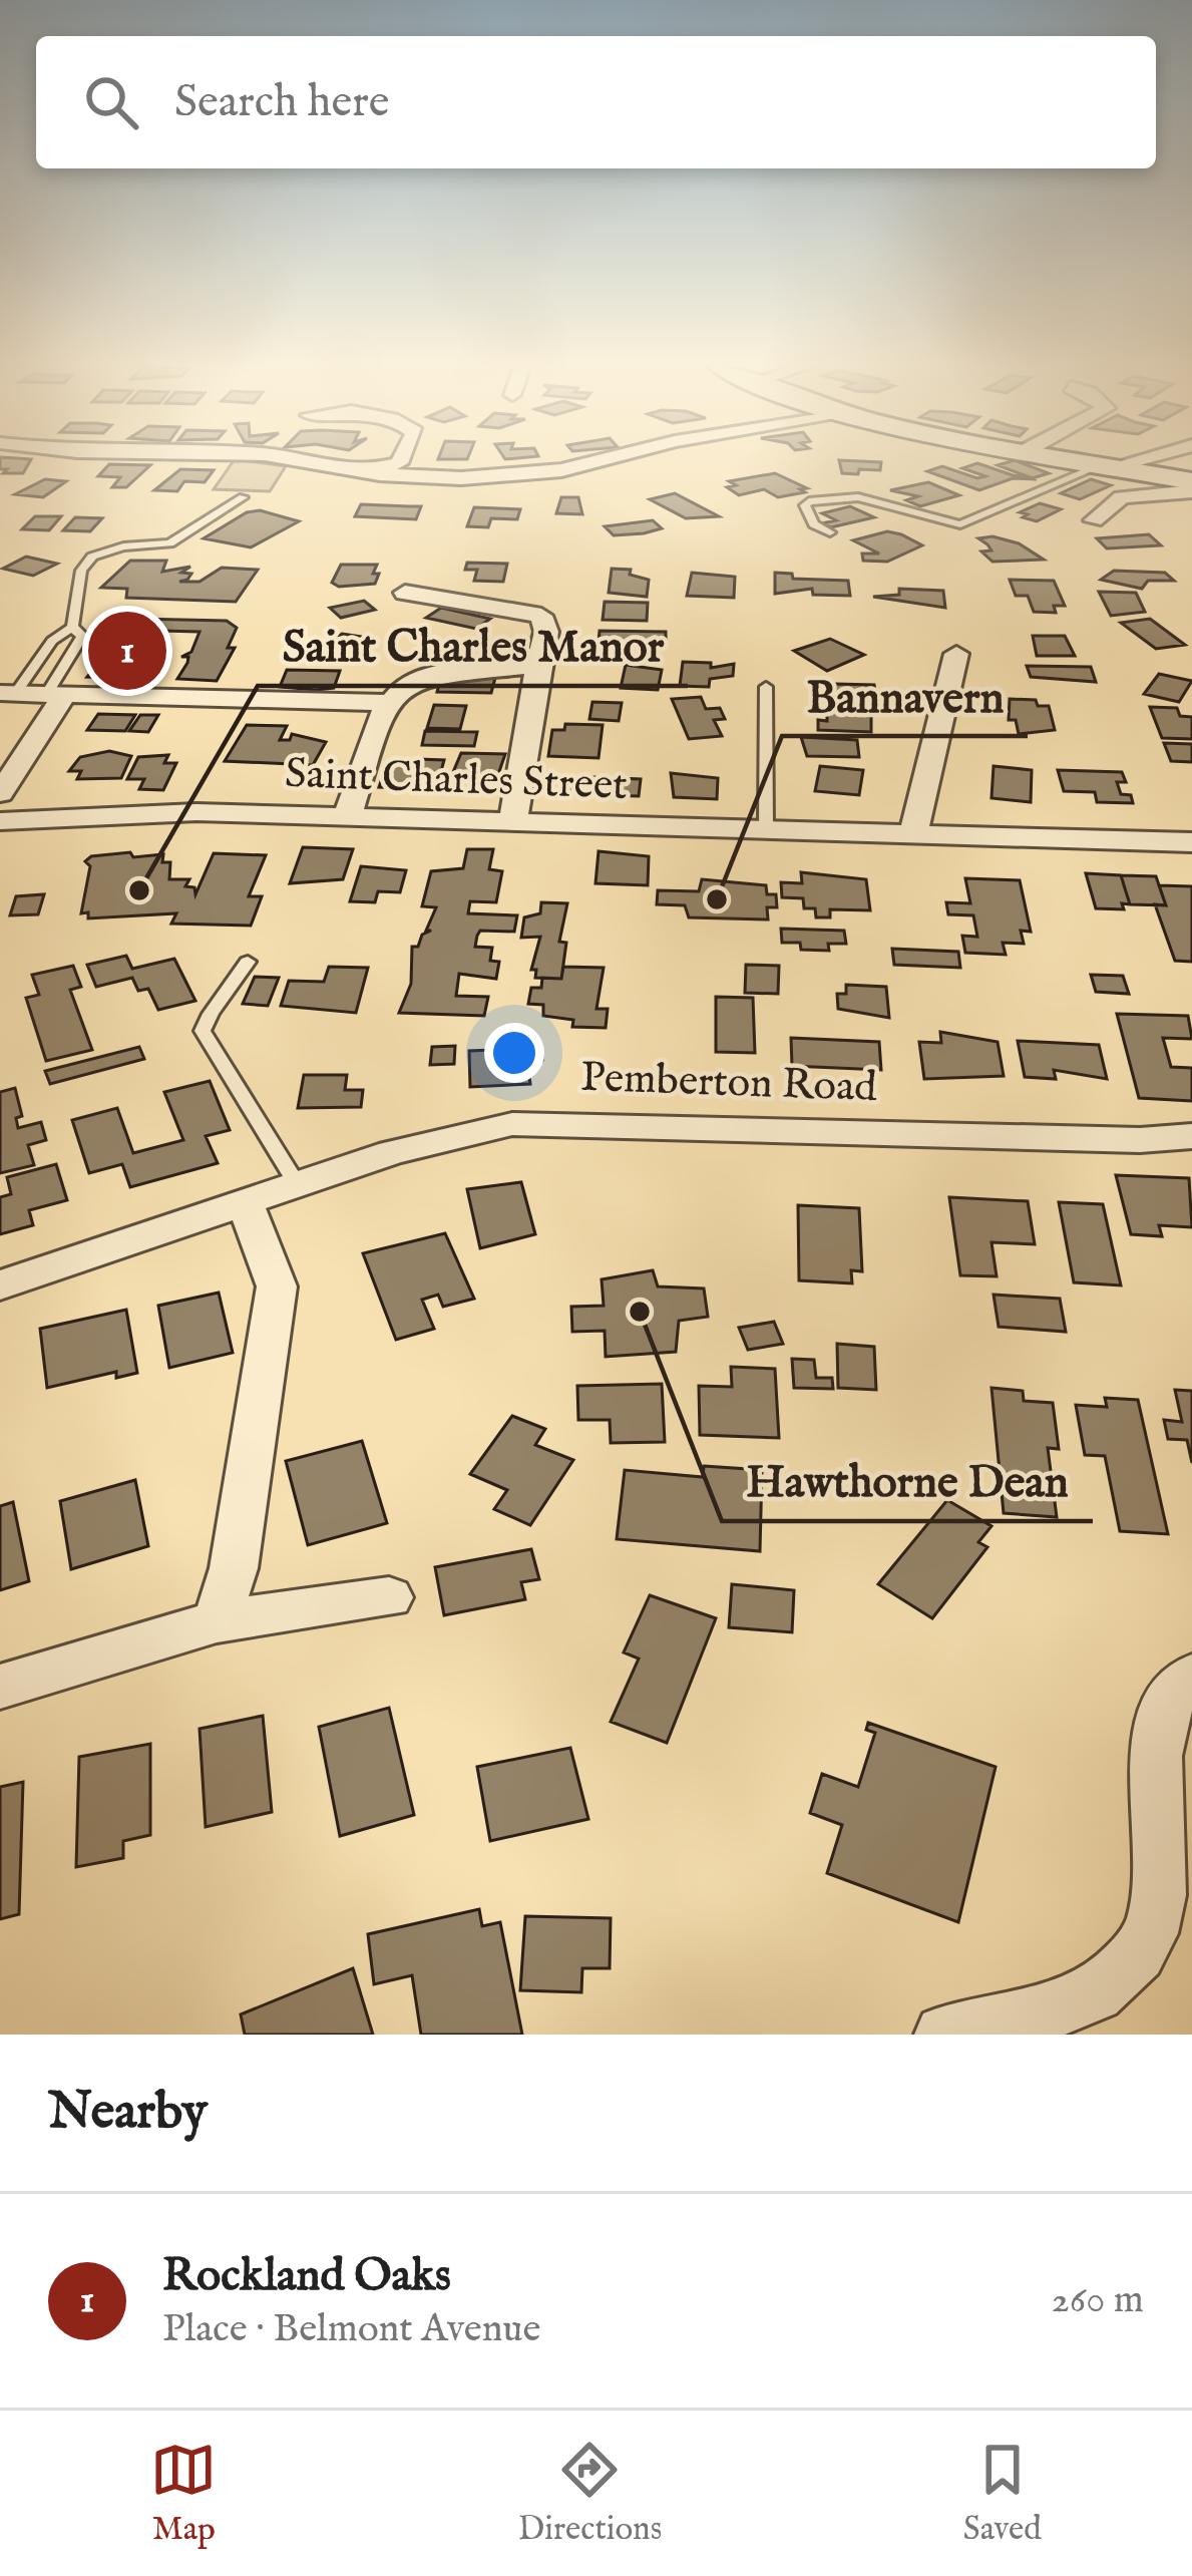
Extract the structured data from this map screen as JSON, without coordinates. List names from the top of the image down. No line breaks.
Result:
{"streets":{"street":["Saint Charles Street","Pemberton Road"]},"places":["Saint Charles Manor","Bannavern","Hawthorne Dean"],"page":{"search":"Search here","pins":"1","heading":"Nearby","list":[{"mark":"1","name":"Rockland Oaks","note":"Place · Belmont Avenue","value":"260 m"}],"nav":["Map","Directions","Saved"]}}
